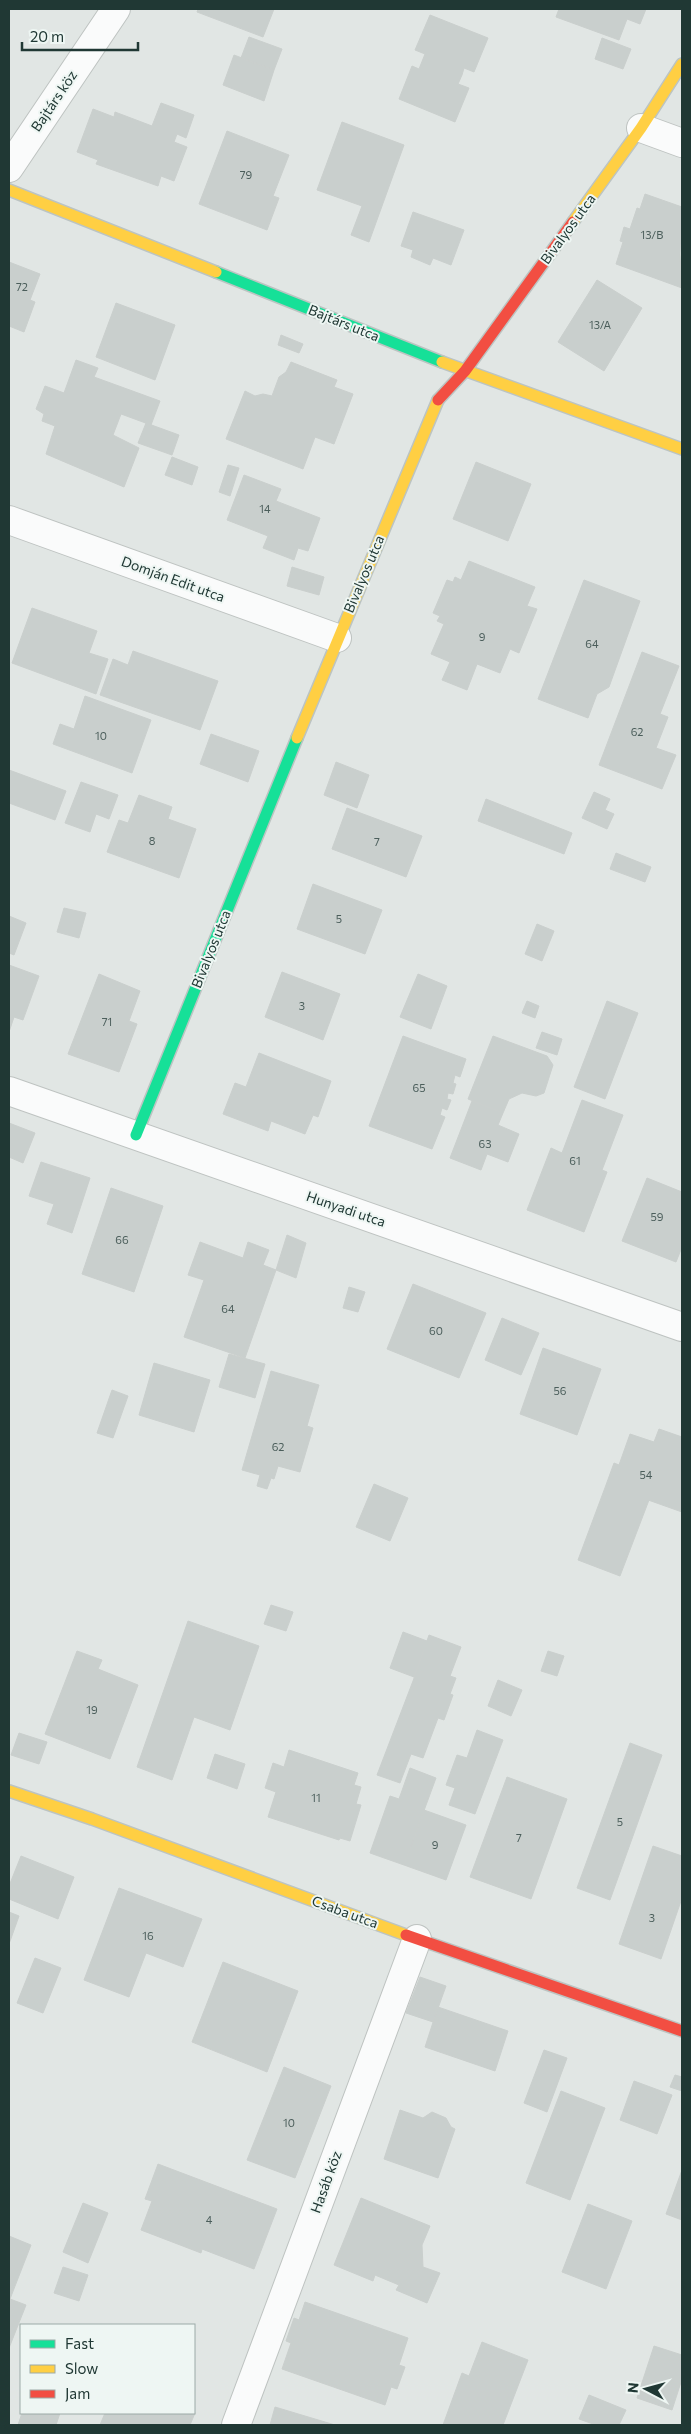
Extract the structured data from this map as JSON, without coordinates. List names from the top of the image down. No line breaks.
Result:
{"streets":{"street":["Bajtárs köz","Bivalyos utca","Bajtárs utca","Domján Edit utca","Hunyadi utca","Csaba utca","Hasáb köz"]},"crossings":[["Bivalyos utca","Bajtárs utca"],["Bivalyos utca","Domján Edit utca"],["Bivalyos utca","Hunyadi utca"],["Csaba utca","Hasáb köz"]],"house_numbers":["79","13/B","72","13/A","14","9","64","62","10","8","7","5","3","71","65","63","61","59","66","64","60","56","62","54","19","11","5","7","9","3","16","10","4"],"legend":["Fast","Slow","Jam"],"scale_bar":"20 m","north":"left"}
